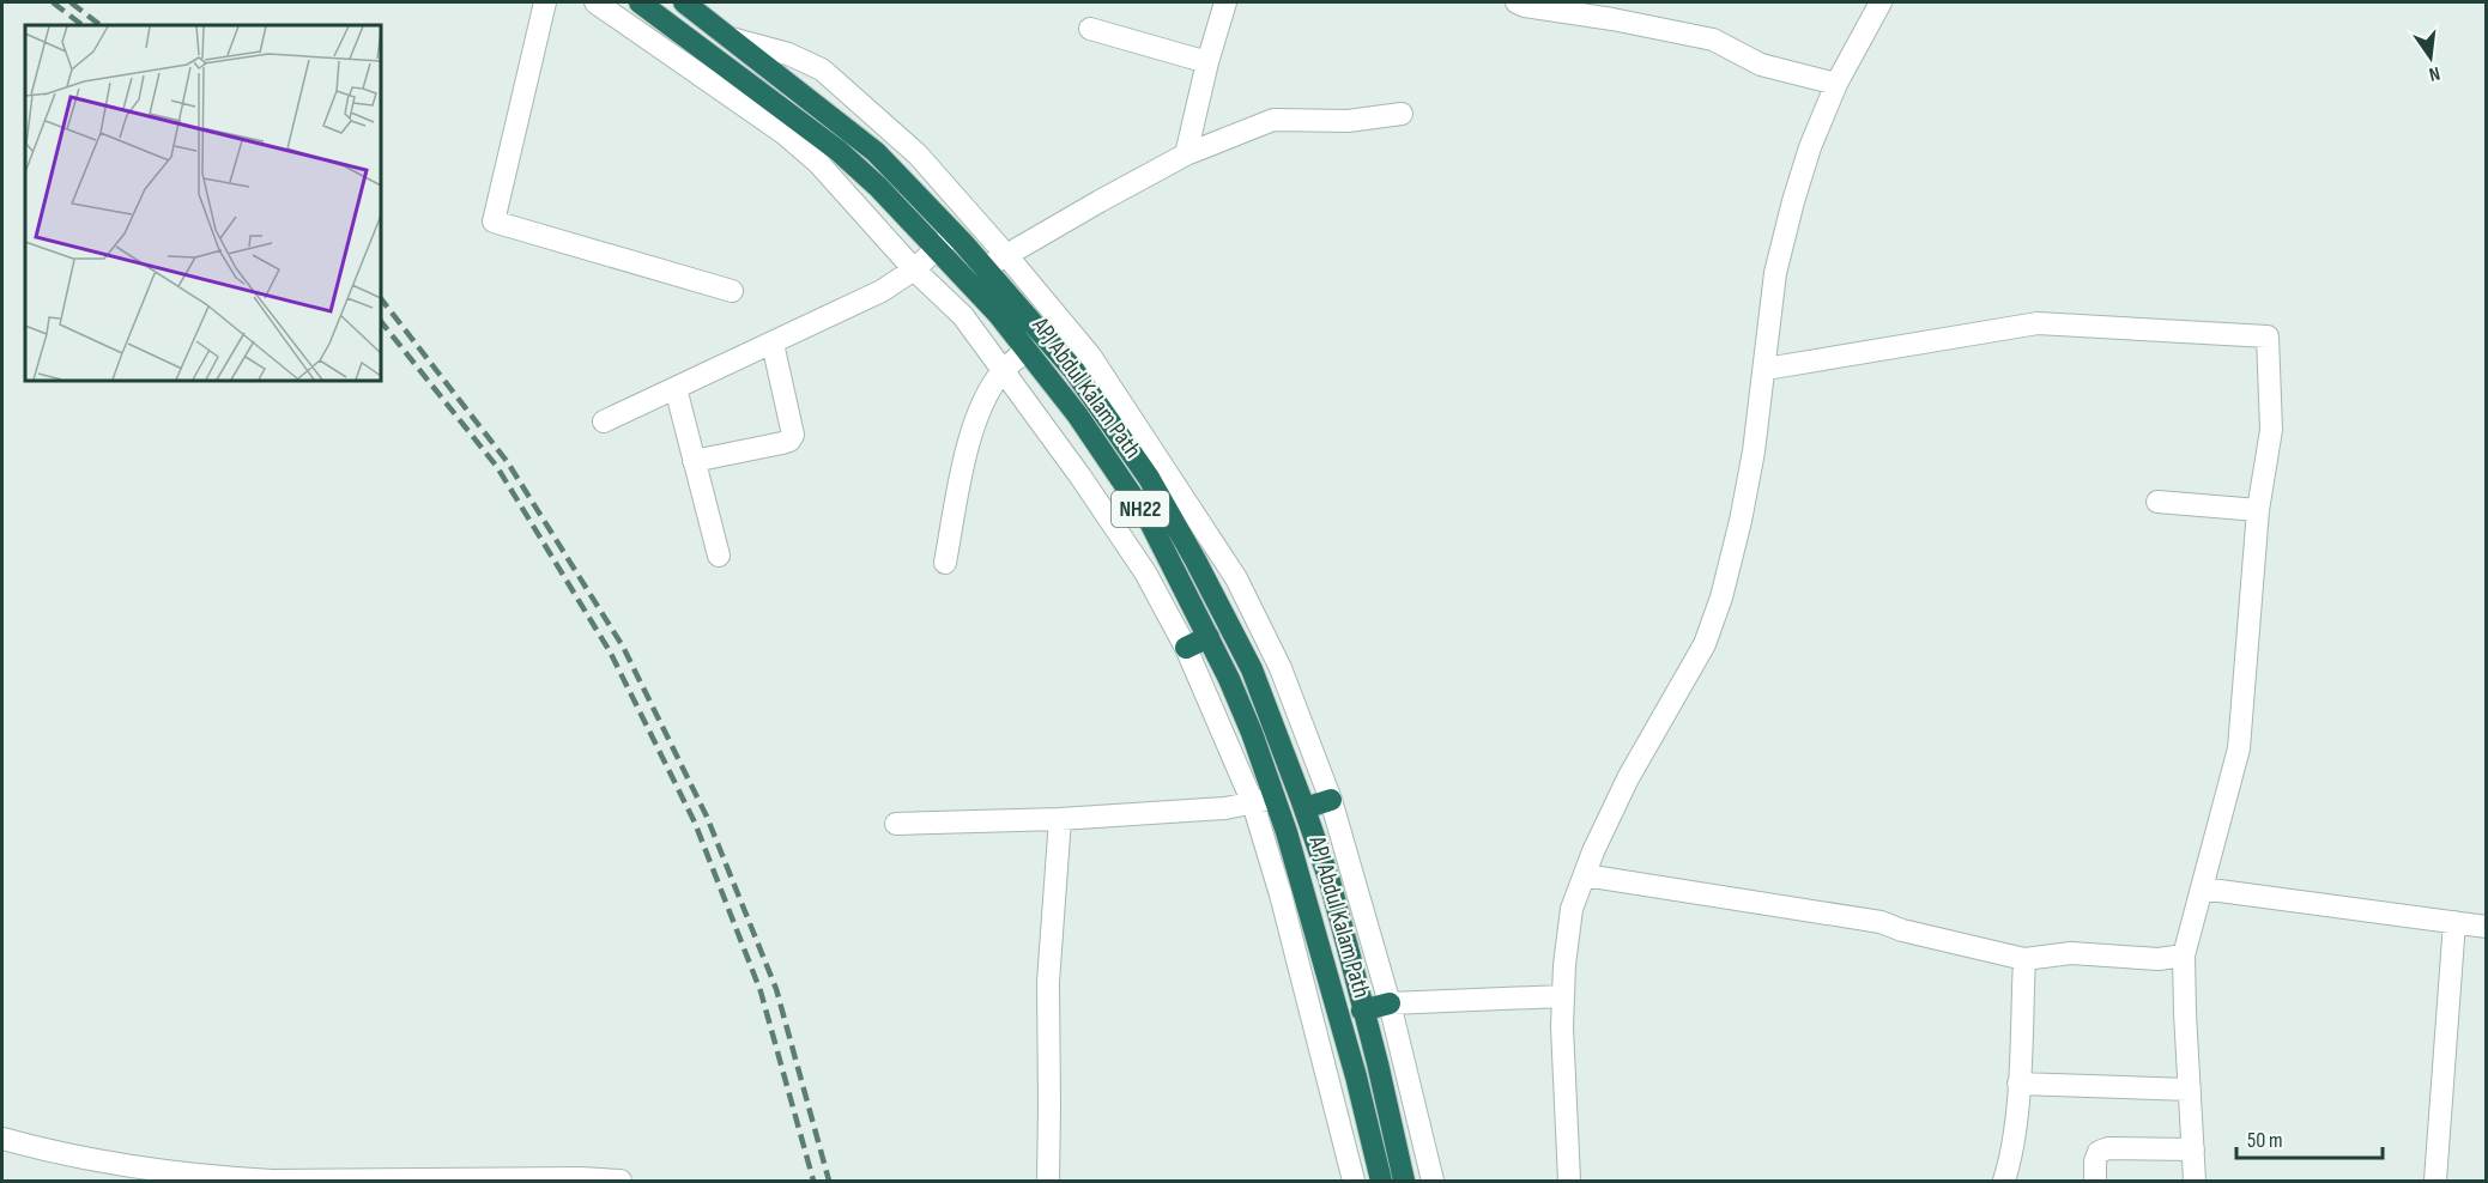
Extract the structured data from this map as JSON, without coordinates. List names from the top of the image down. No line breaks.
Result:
{"streets":{"highway":["APJ Abdul Kalam Path","NH22"]},"crossings":[["APJ Abdul Kalam Path","NH22"]],"scale_bar":"50 m","north":"bottom"}
